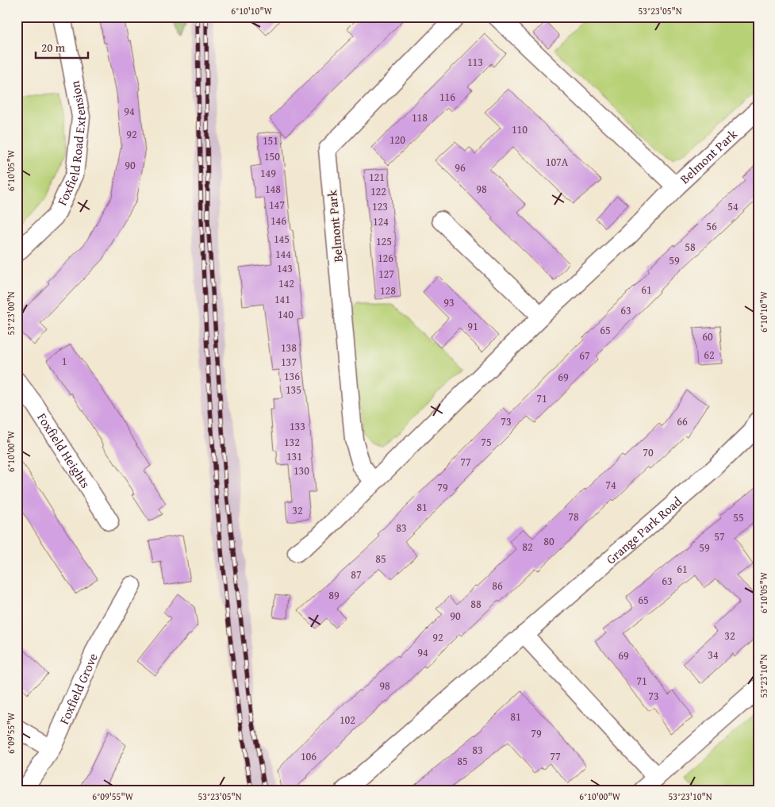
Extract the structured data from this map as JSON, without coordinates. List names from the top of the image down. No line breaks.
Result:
{"streets":{"street":["Foxfield Road Extension","Belmont Park","Foxfield Heights","Grange Park Road","Foxfield Grove"]},"house_numbers":["113","116","94","118","110","92","120","151","150","107A","90","96","149","121","148","98","122","147","123","54","146","124","56","145","125","58","144","126","59","143","127","142","61","128","141","93","63","140","91","65","60","138","62","67","1","137","136","69","135","71","73","66","133","132","75","70","131","77","130","74","79","81","32","78","55","83","57","80","82","59","85","61","87","63","86","89","65","88","90","32","92","94","34","69","71","98","73","81","102","79","83","106","77","85"],"scale_bar":"20 m","coordinates":["6°10'10\"W","53°23'05\"N","6°10'05\"W","53°23'00\"N","6°10'00\"W","53°23'10\"N","6°09'55\"W"]}
